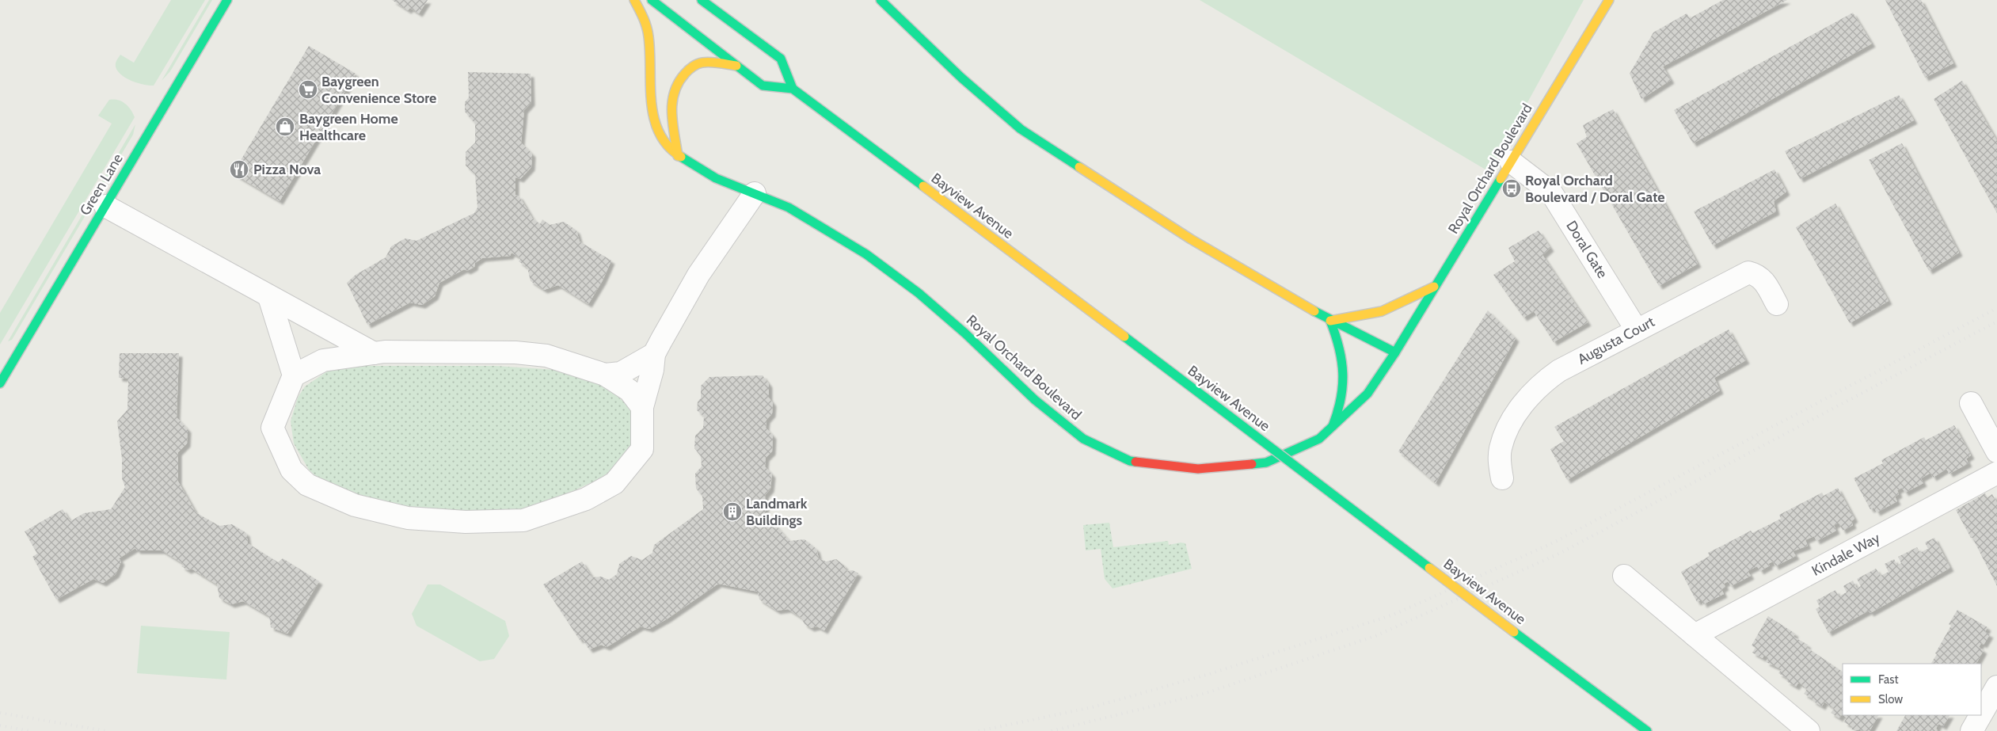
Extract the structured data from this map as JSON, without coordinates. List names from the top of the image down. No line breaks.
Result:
{"streets":{"street":["Royal Orchard Boulevard","Green Lane","Bayview Avenue","Doral Gate","Augusta Court","Kindale Way"]},"crossings":[["Royal Orchard Boulevard","Doral Gate"],["Doral Gate","Augusta Court"]],"places":{"supermarket":["Baygreen Convenience Store"],"shop":["Baygreen Home Healthcare"],"restaurant":["Pizza Nova"],"bus stop":["Royal Orchard Boulevard / Doral Gate"],"building":["Landmark Buildings"]},"legend":["Fast","Slow"]}
